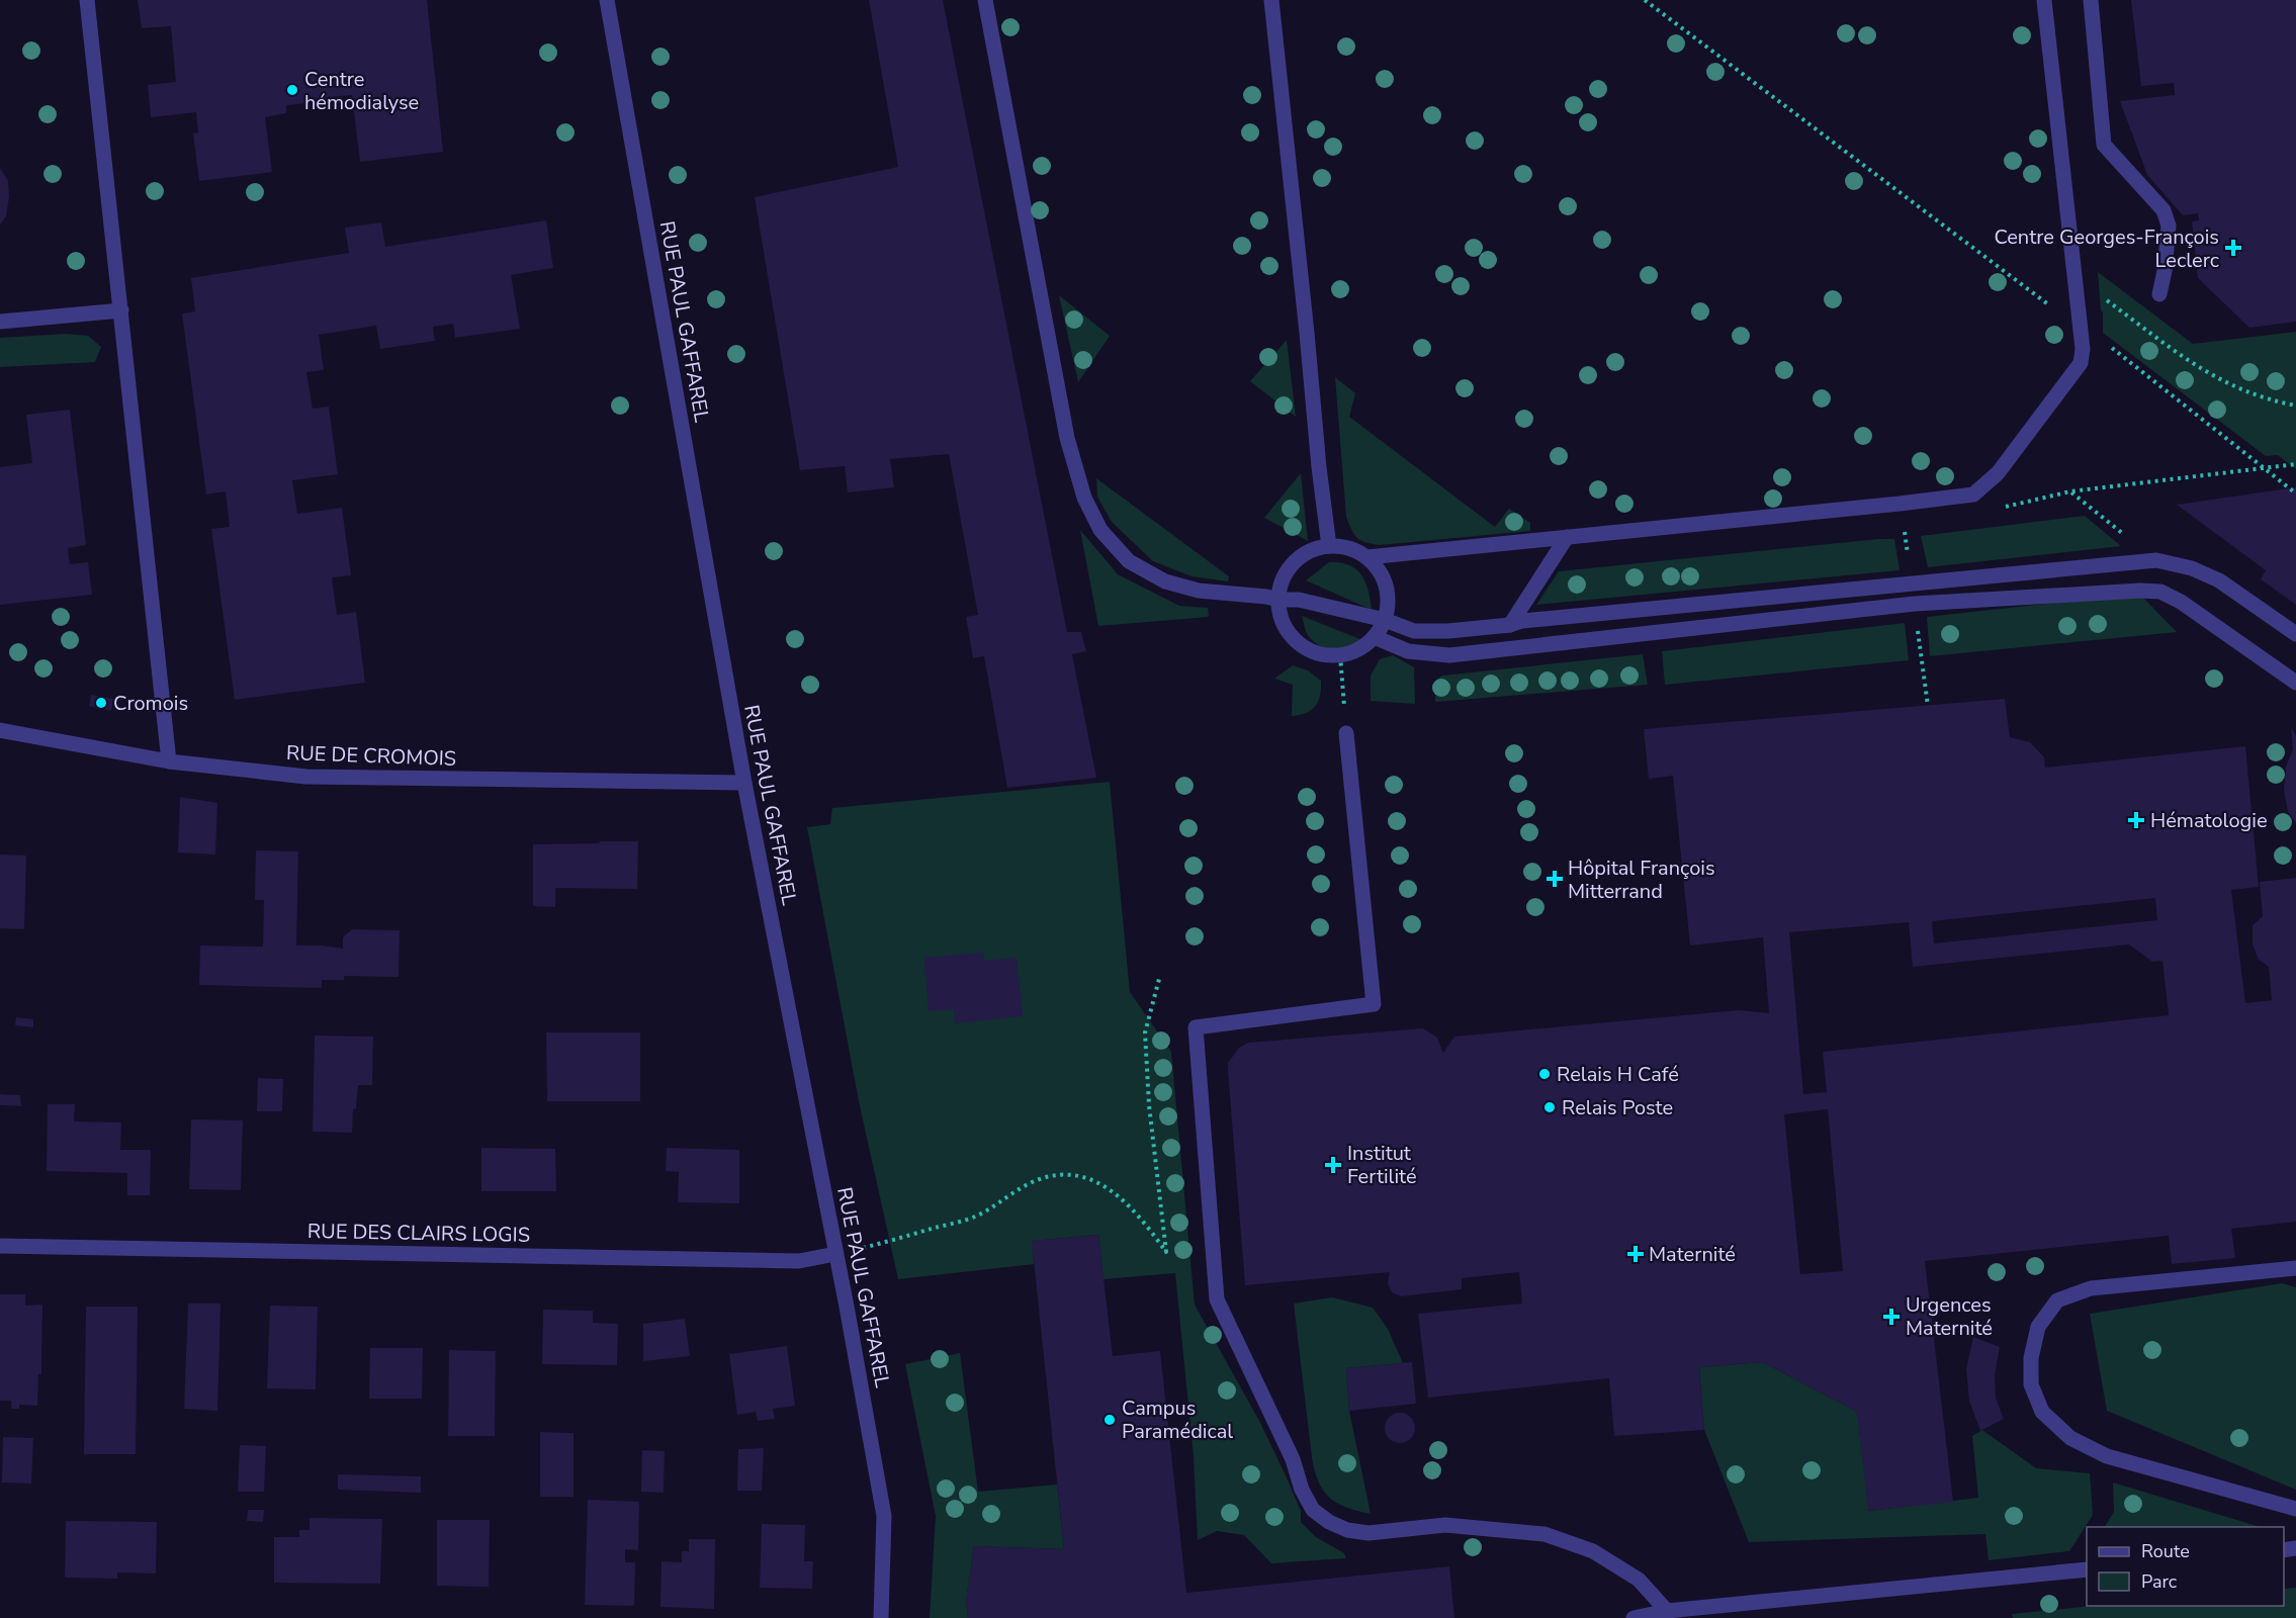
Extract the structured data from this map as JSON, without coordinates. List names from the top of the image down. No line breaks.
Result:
{"streets":{"street":["RUE PAUL GAFFAREL","RUE DE CROMOIS","RUE DES CLAIRS LOGIS"]},"crossings":[["RUE PAUL GAFFAREL","RUE DE CROMOIS"],["RUE PAUL GAFFAREL","RUE DES CLAIRS LOGIS"]],"places":{"other":["Centre hémodialyse","Cromois","Relais H Café","Relais Poste","Campus Paramédical"],"health":["Centre Georges-François Leclerc","Hématologie","Hôpital François Mitterrand","Institut Fertilité","Maternité","Urgences Maternité"]},"legend":["Route","Parc"]}
